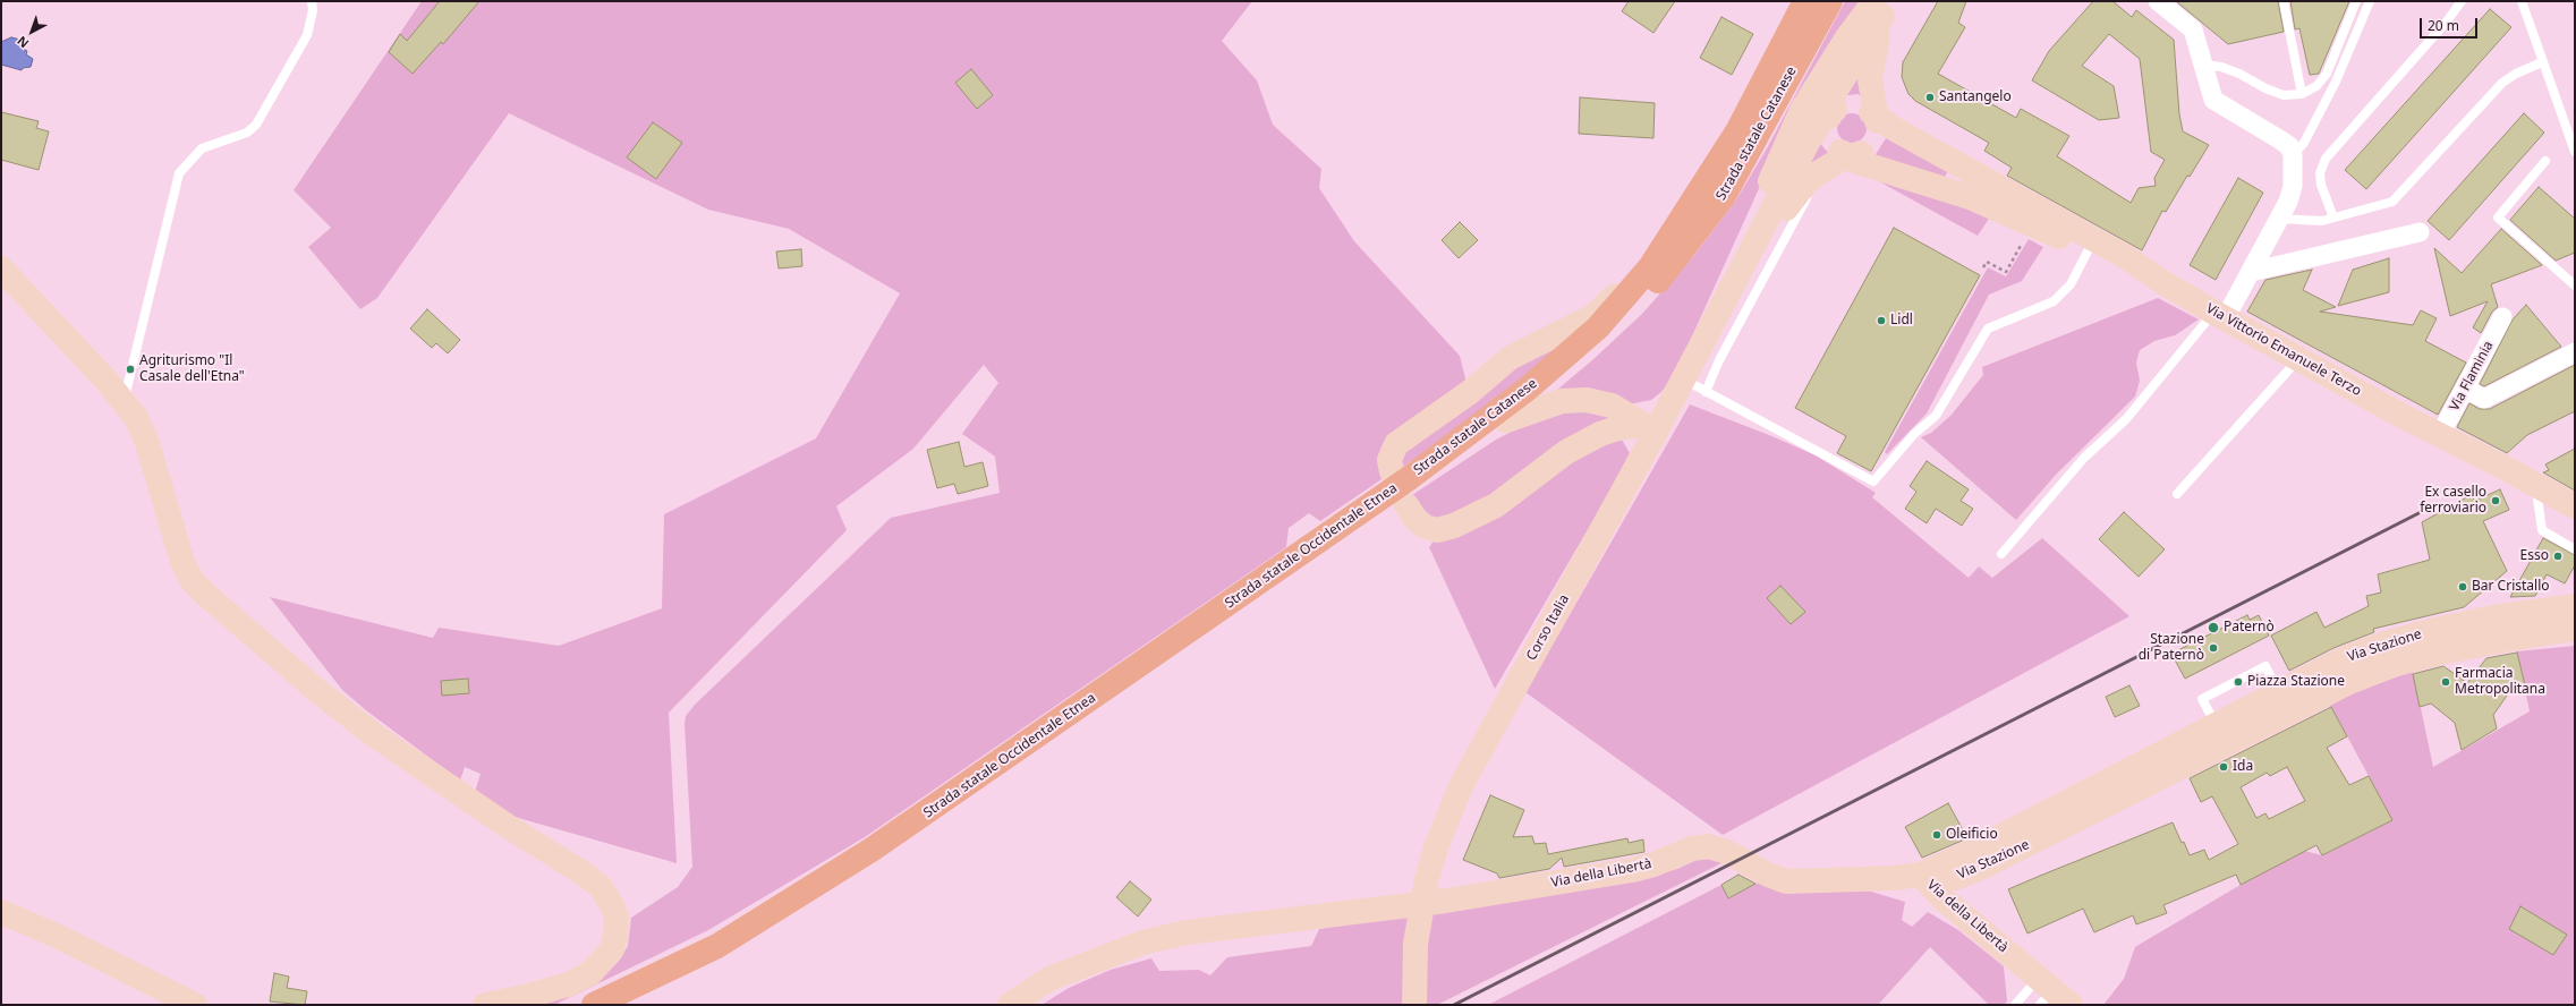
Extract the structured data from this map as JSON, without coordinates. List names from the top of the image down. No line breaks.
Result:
{"streets":{"main road":["Strada statale Catanese","Strada statale Occidentale Etnea"],"street":["Via Vittorio Emanuele Terzo","Via Flaminia","Corso Italia","Via Stazione","Via della Libertà"]},"crossings":[["Strada statale Catanese","Strada statale Occidentale Etnea"],["Via Stazione","Via della Libertà"]],"places":["Santangelo","Lidl","Agriturismo \"Il Casale dell'Etna\"","Ex casello ferroviario","Esso","Bar Cristallo","Paternò","Stazione di Paternò","Piazza Stazione","Farmacia Metropolitana","Ida","Oleificio"],"scale_bar":"20 m","north":"bottom left"}
